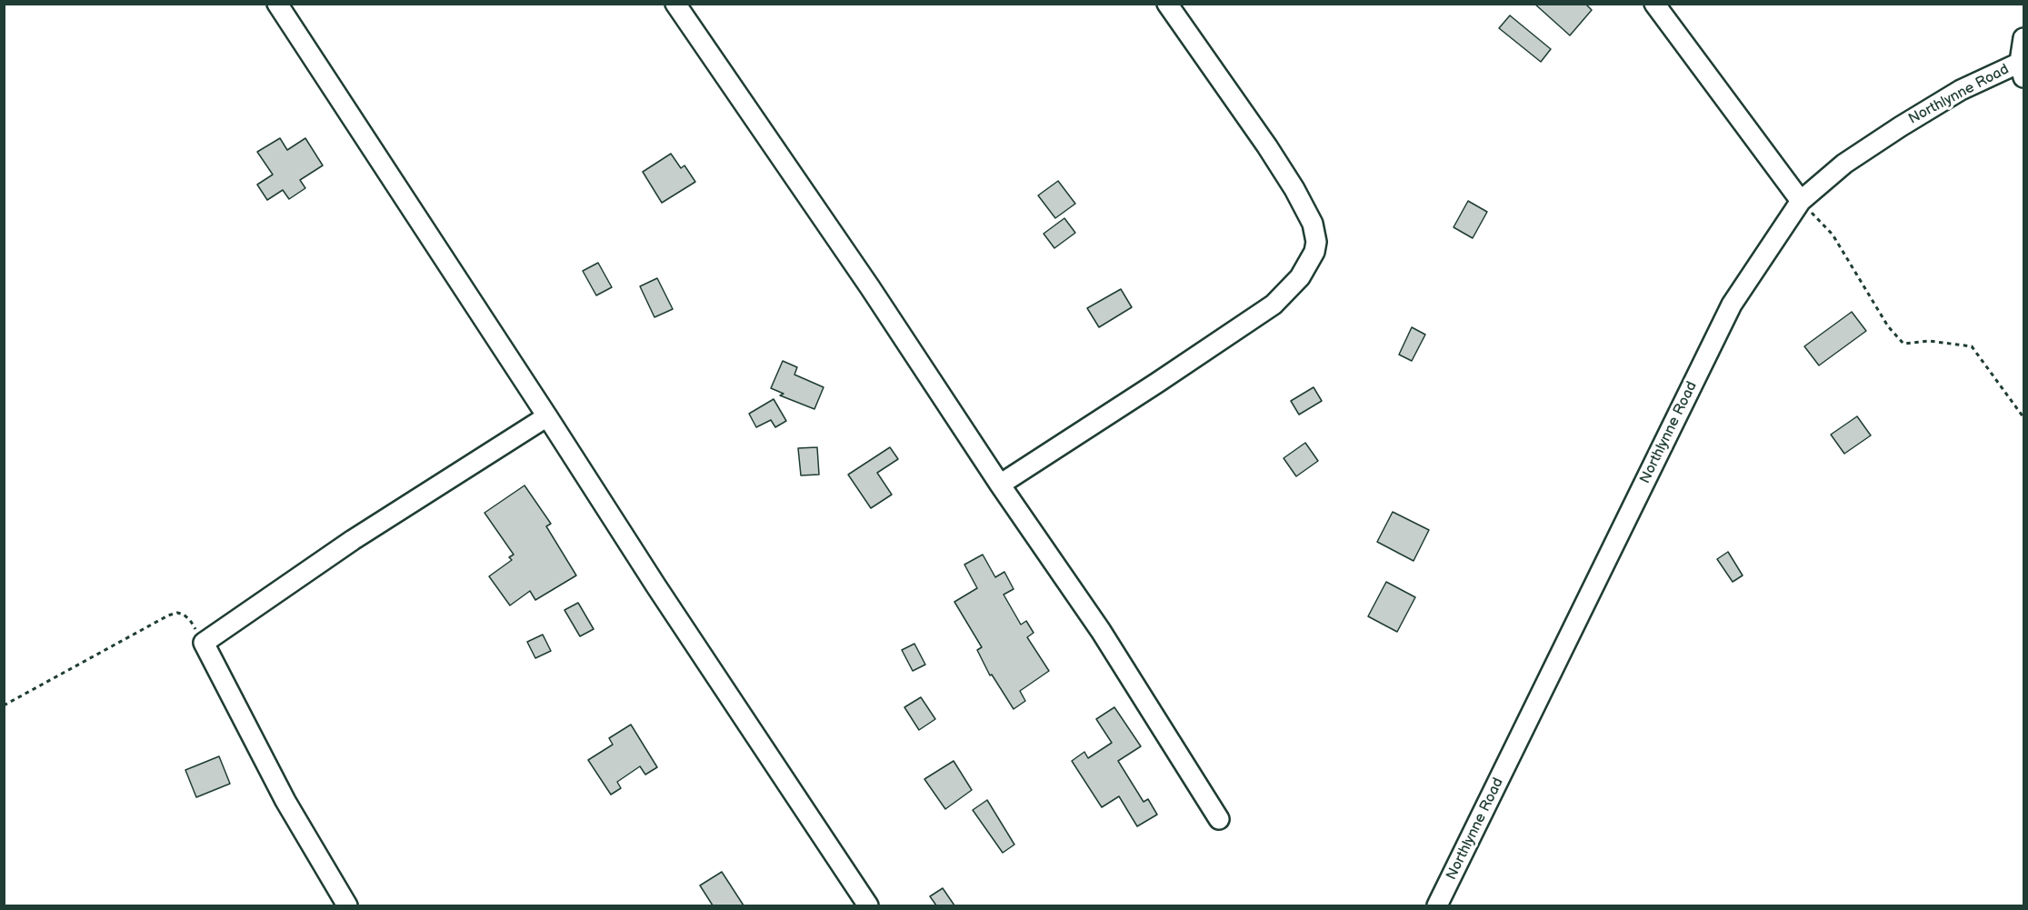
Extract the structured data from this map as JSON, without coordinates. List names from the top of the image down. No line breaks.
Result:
{"streets":{"street":["Northlynne Road"]}}
